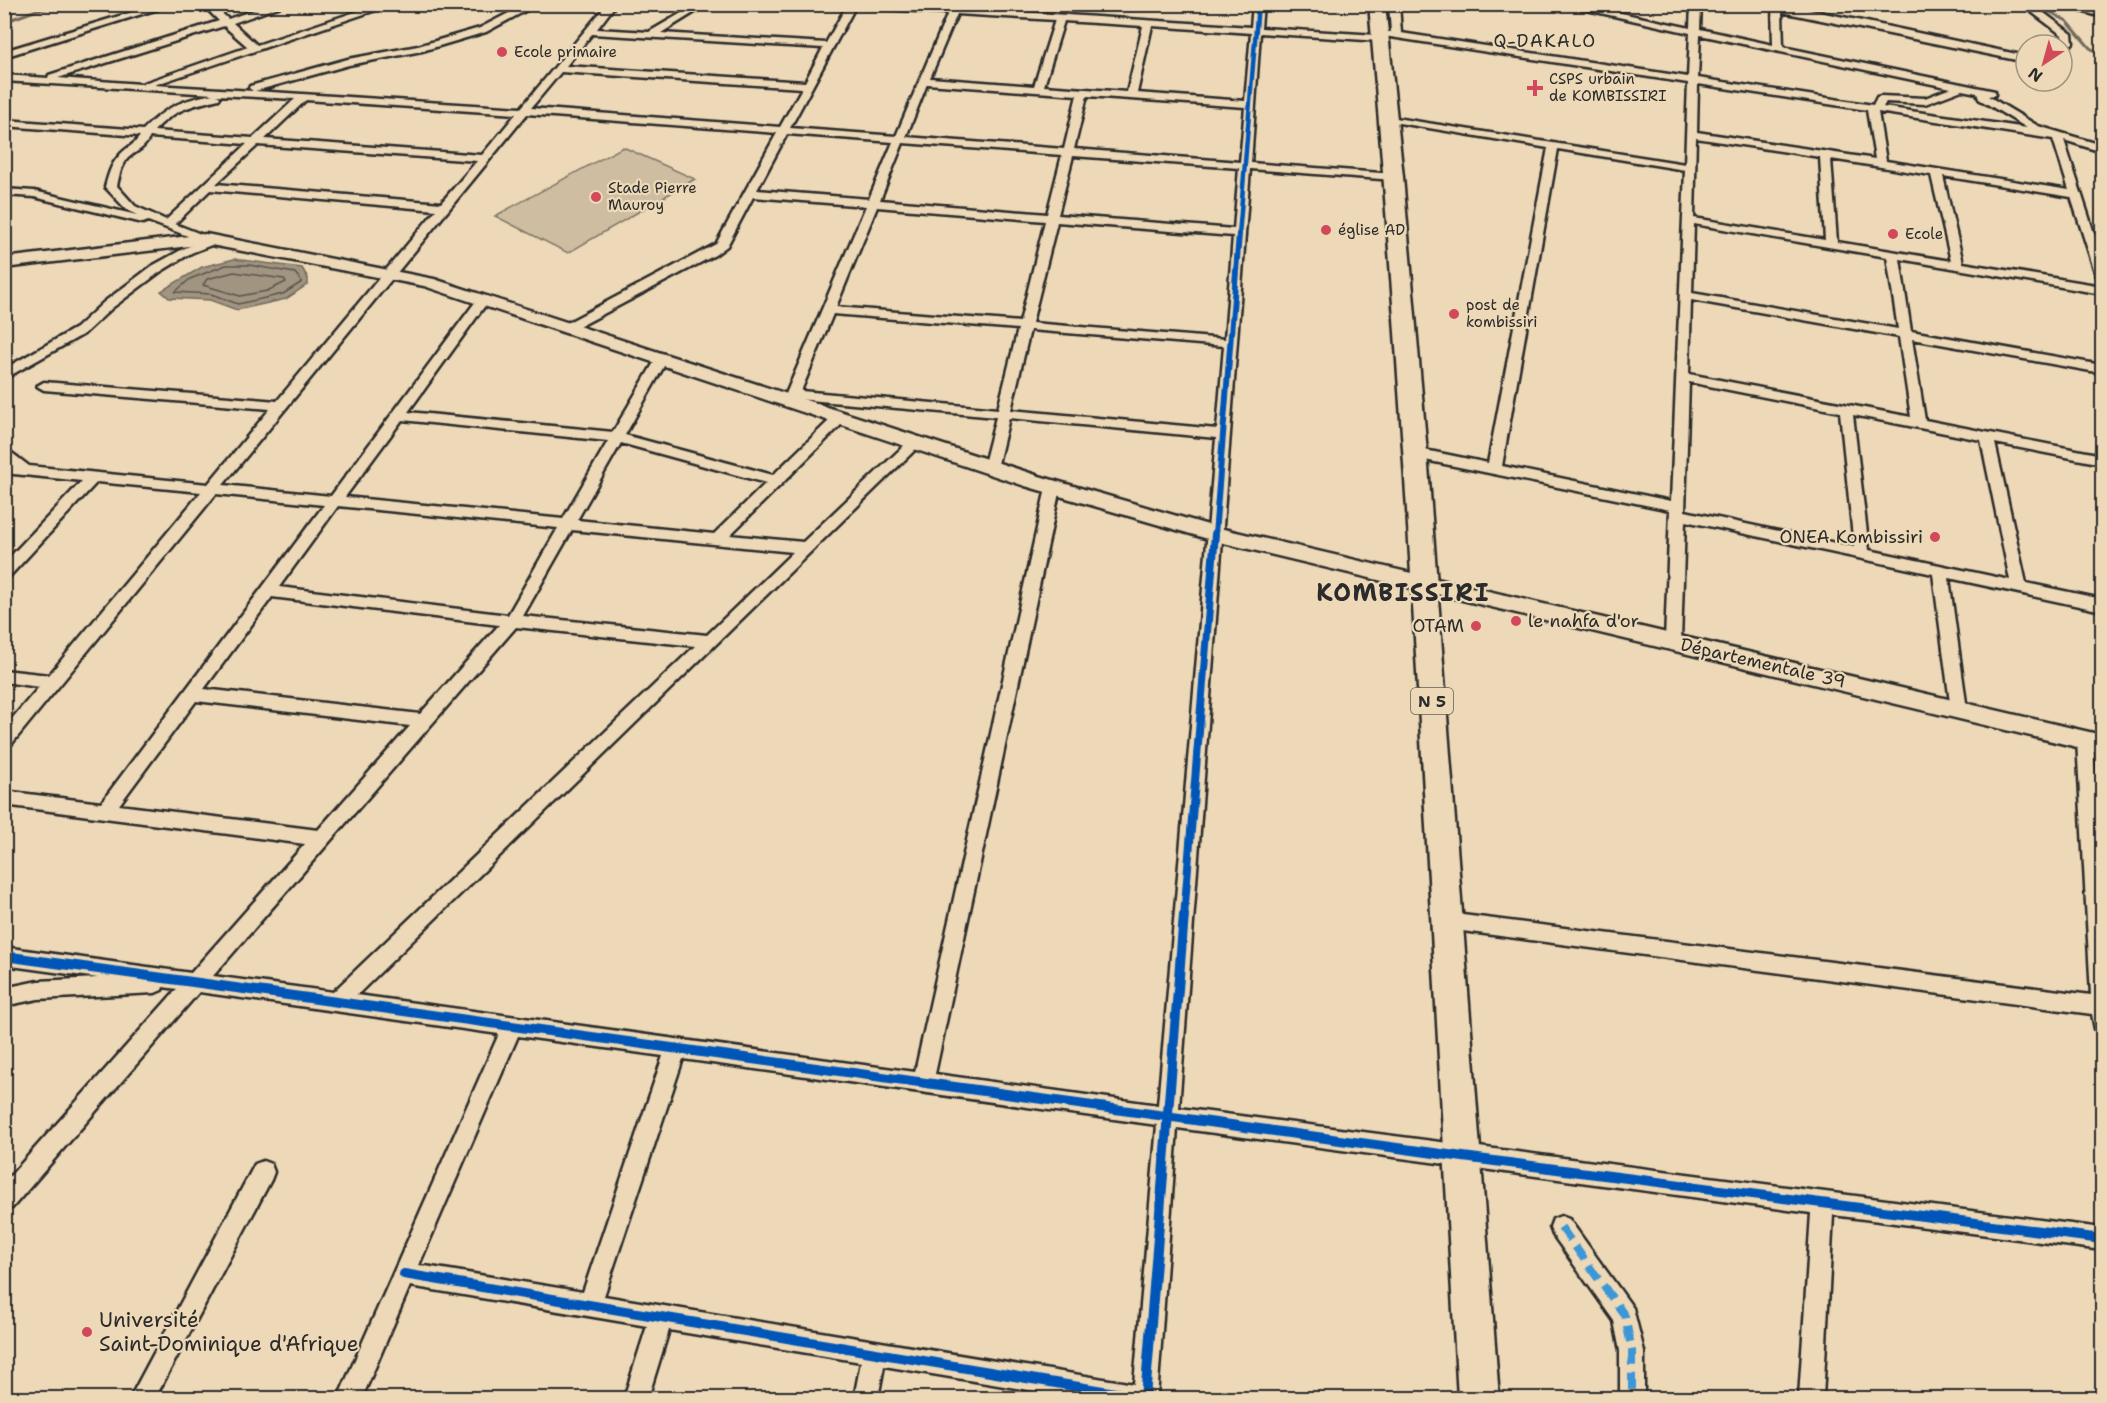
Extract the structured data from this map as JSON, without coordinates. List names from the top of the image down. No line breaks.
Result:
{"streets":{"highway":["N 5"],"street":["Départementale 39"]},"crossings":[["Départementale 39","N 5"]],"districts":["Q-DAKALO","KOMBISSIRI"],"places":{"other":["Ecole primaire","Stade Pierre Mauroy","église AD","Ecole","post de kombissiri","ONEA Kombissiri","le nahfa d'or","OTAM","Université Saint-Dominique d'Afrique"],"health":["CSPS urbain de KOMBISSIRI"]},"north":"bottom left"}
